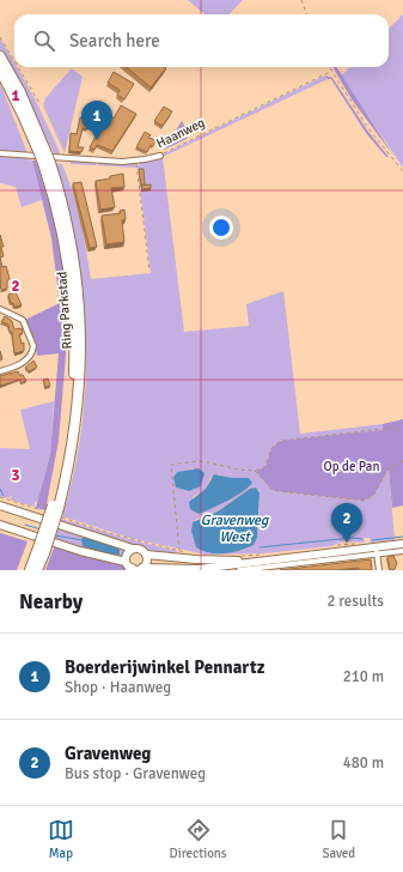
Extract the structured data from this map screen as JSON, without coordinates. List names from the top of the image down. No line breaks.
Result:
{"streets":{"highway":["Ring Parkstad"],"street":["Haanweg"]},"water":["Gravenweg West"],"parks":["Op de Pan"],"page":{"search":"Search here","pins":["1","2"],"heading":["Nearby","2 results"],"list":[{"mark":"1","name":"Boerderijwinkel Pennartz","note":"Shop · Haanweg","value":"210 m"},{"mark":"2","name":"Gravenweg","note":"Bus stop · Gravenweg","value":"480 m"}],"nav":["Map","Directions","Saved"]},"grid":{"rows":["1","2","3"]}}
